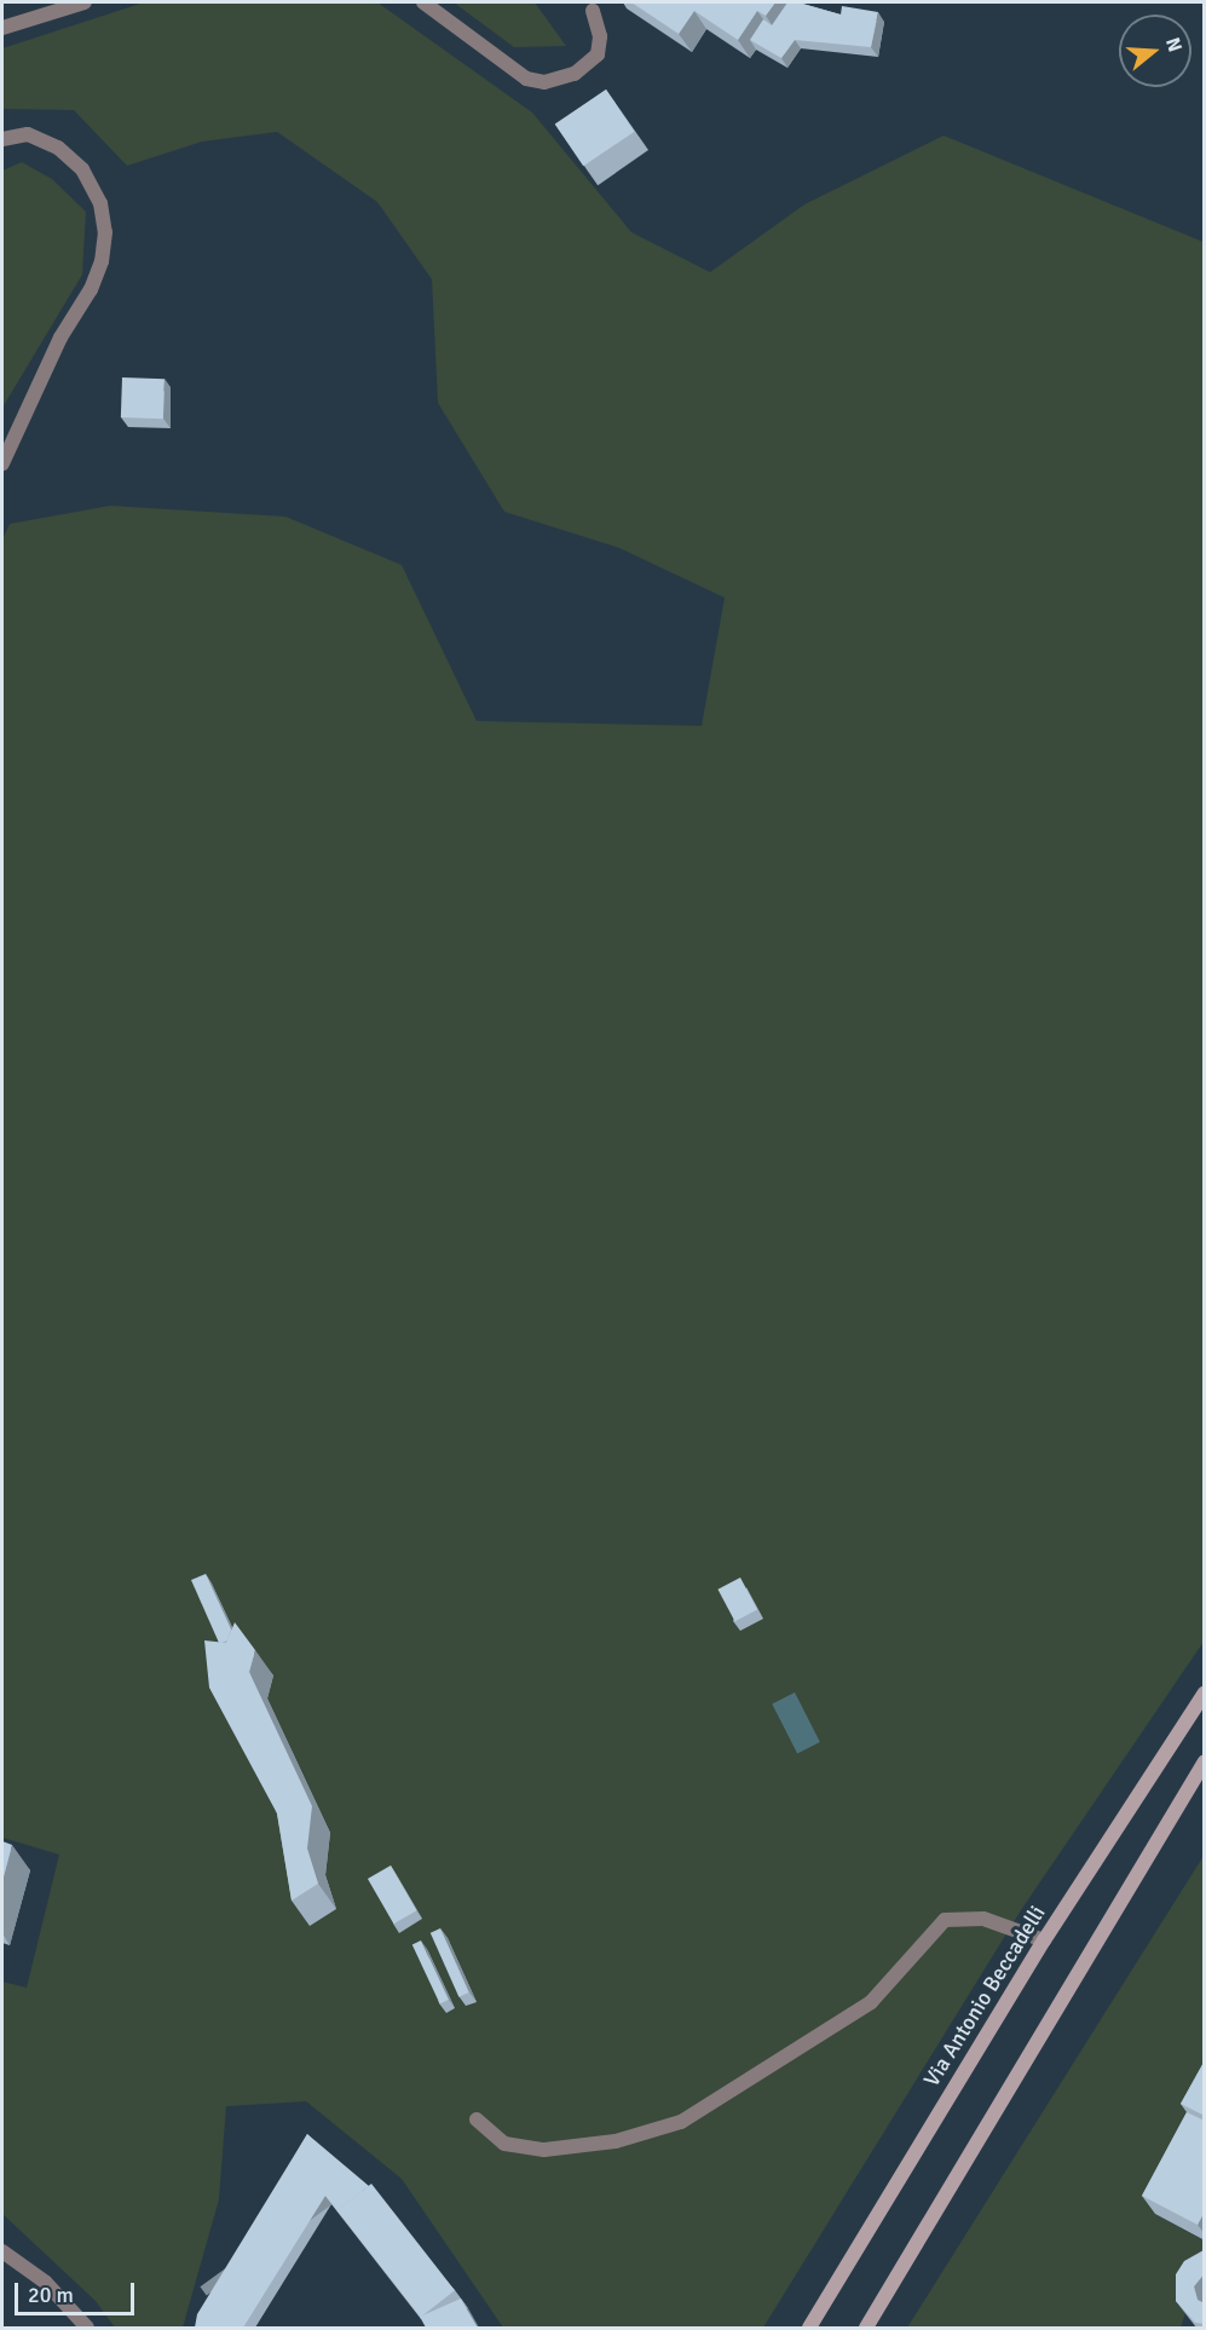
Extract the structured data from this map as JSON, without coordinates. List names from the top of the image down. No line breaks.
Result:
{"streets":{"main road":["Via Antonio Beccadelli"]},"scale_bar":"20 m","north":"right"}
